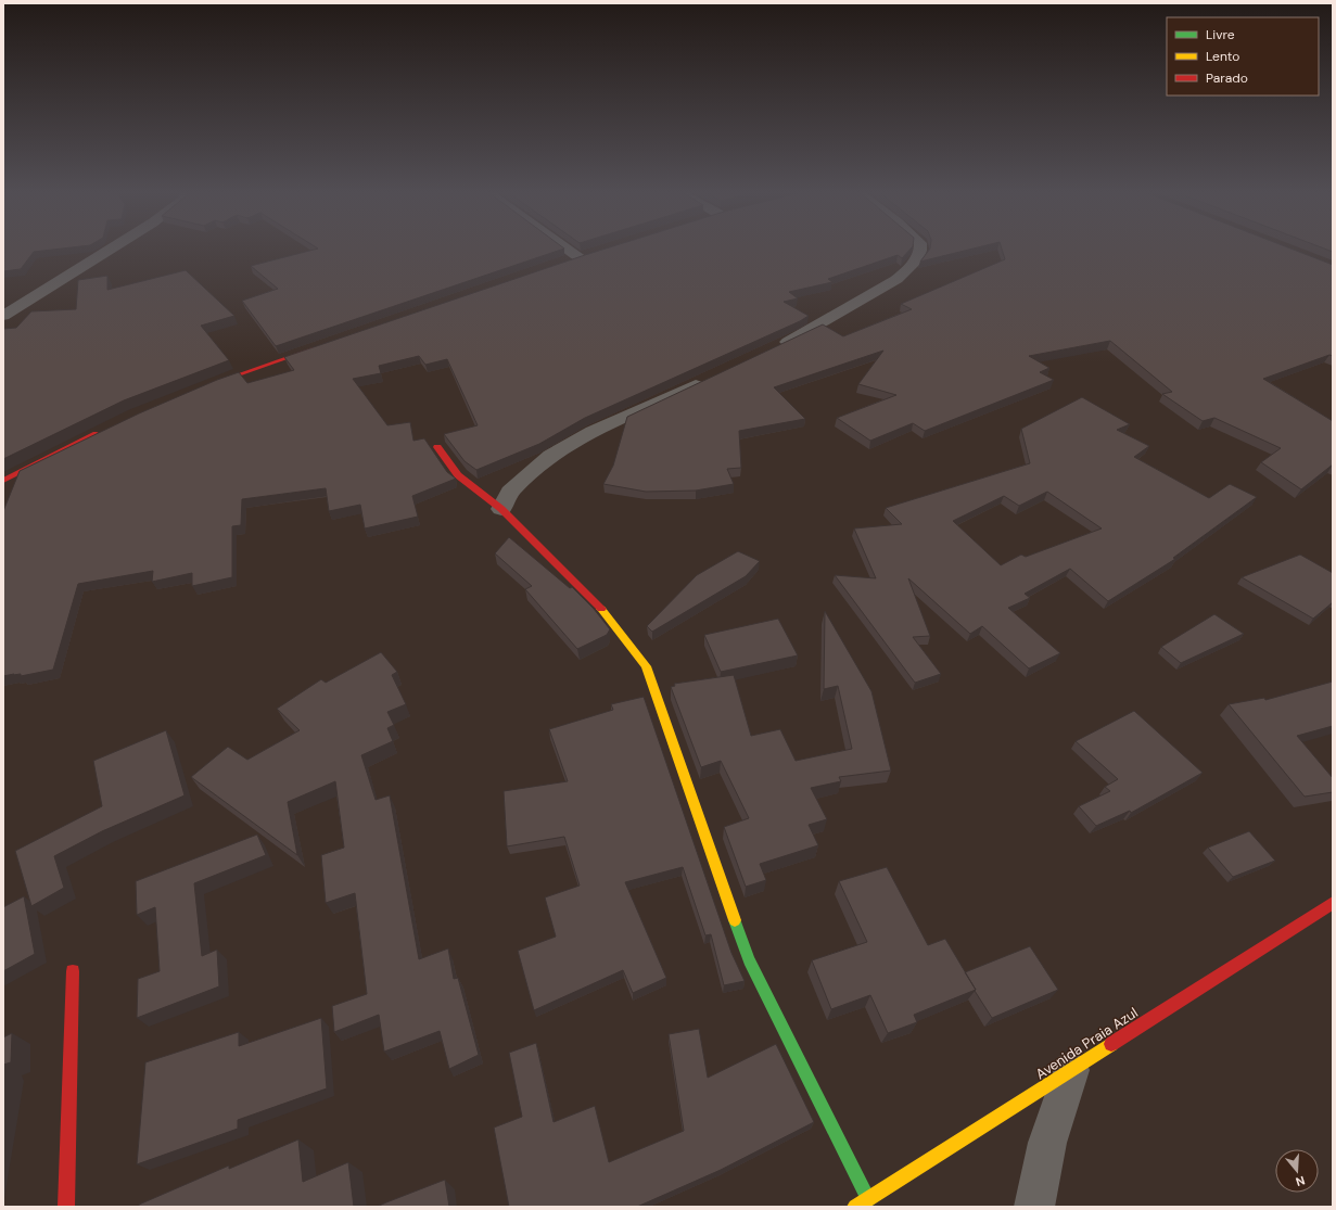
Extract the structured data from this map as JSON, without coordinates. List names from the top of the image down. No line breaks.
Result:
{"streets":{"street":["Avenida Praia Azul"]},"legend":["Livre","Lento","Parado"],"north":"bottom"}
